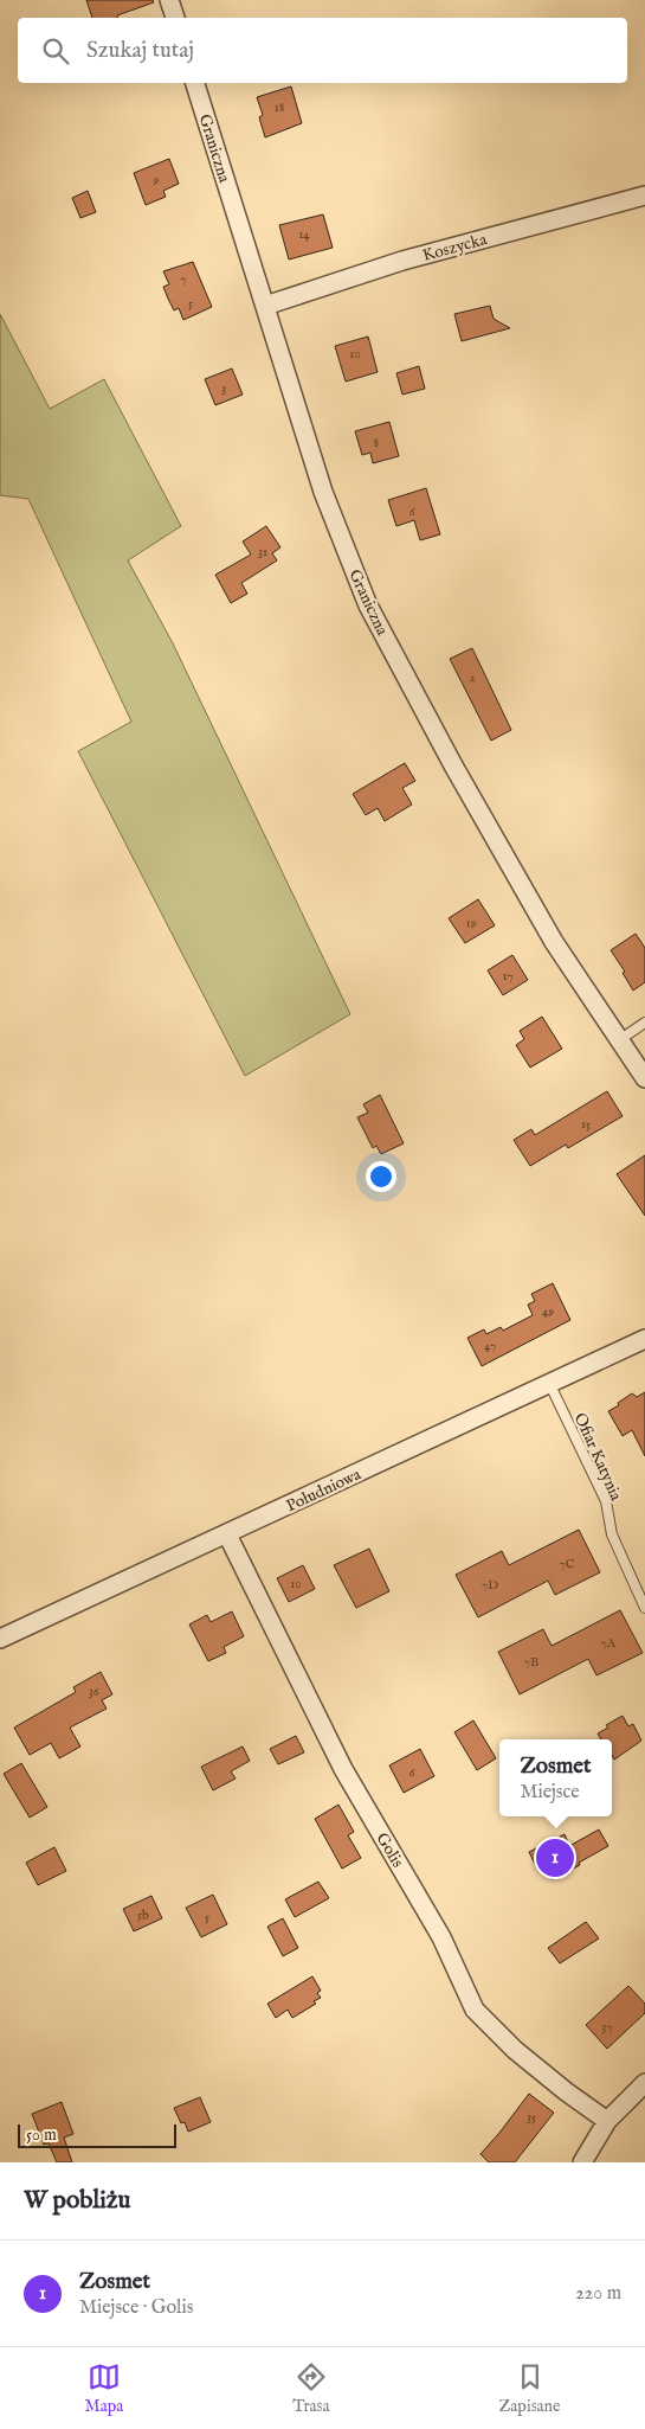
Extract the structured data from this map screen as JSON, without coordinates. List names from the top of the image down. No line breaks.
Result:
{"streets":{"street":["Graniczna","Koszycka","Południowa","Golis"],"lane":["Ofiar Katynia"]},"crossings":[["Graniczna","Koszycka"],["Ofiar Katynia","Południowa"],["Południowa","Golis"]],"house_numbers":["18","9","14","7","5","10","3","8","6","31","2","19","17","15","49","47","7C","10","7D","7A","7B","36","6","5b","5","37","35"],"scale_bar":"50 m","page":{"search":"Szukaj tutaj","popup":["Zosmet","Miejsce"],"pins":"1","scale":"50 m","heading":"W pobliżu","list":[{"mark":"1","name":"Zosmet","note":"Miejsce · Golis","value":"220 m"}],"nav":["Mapa","Trasa","Zapisane"]}}
